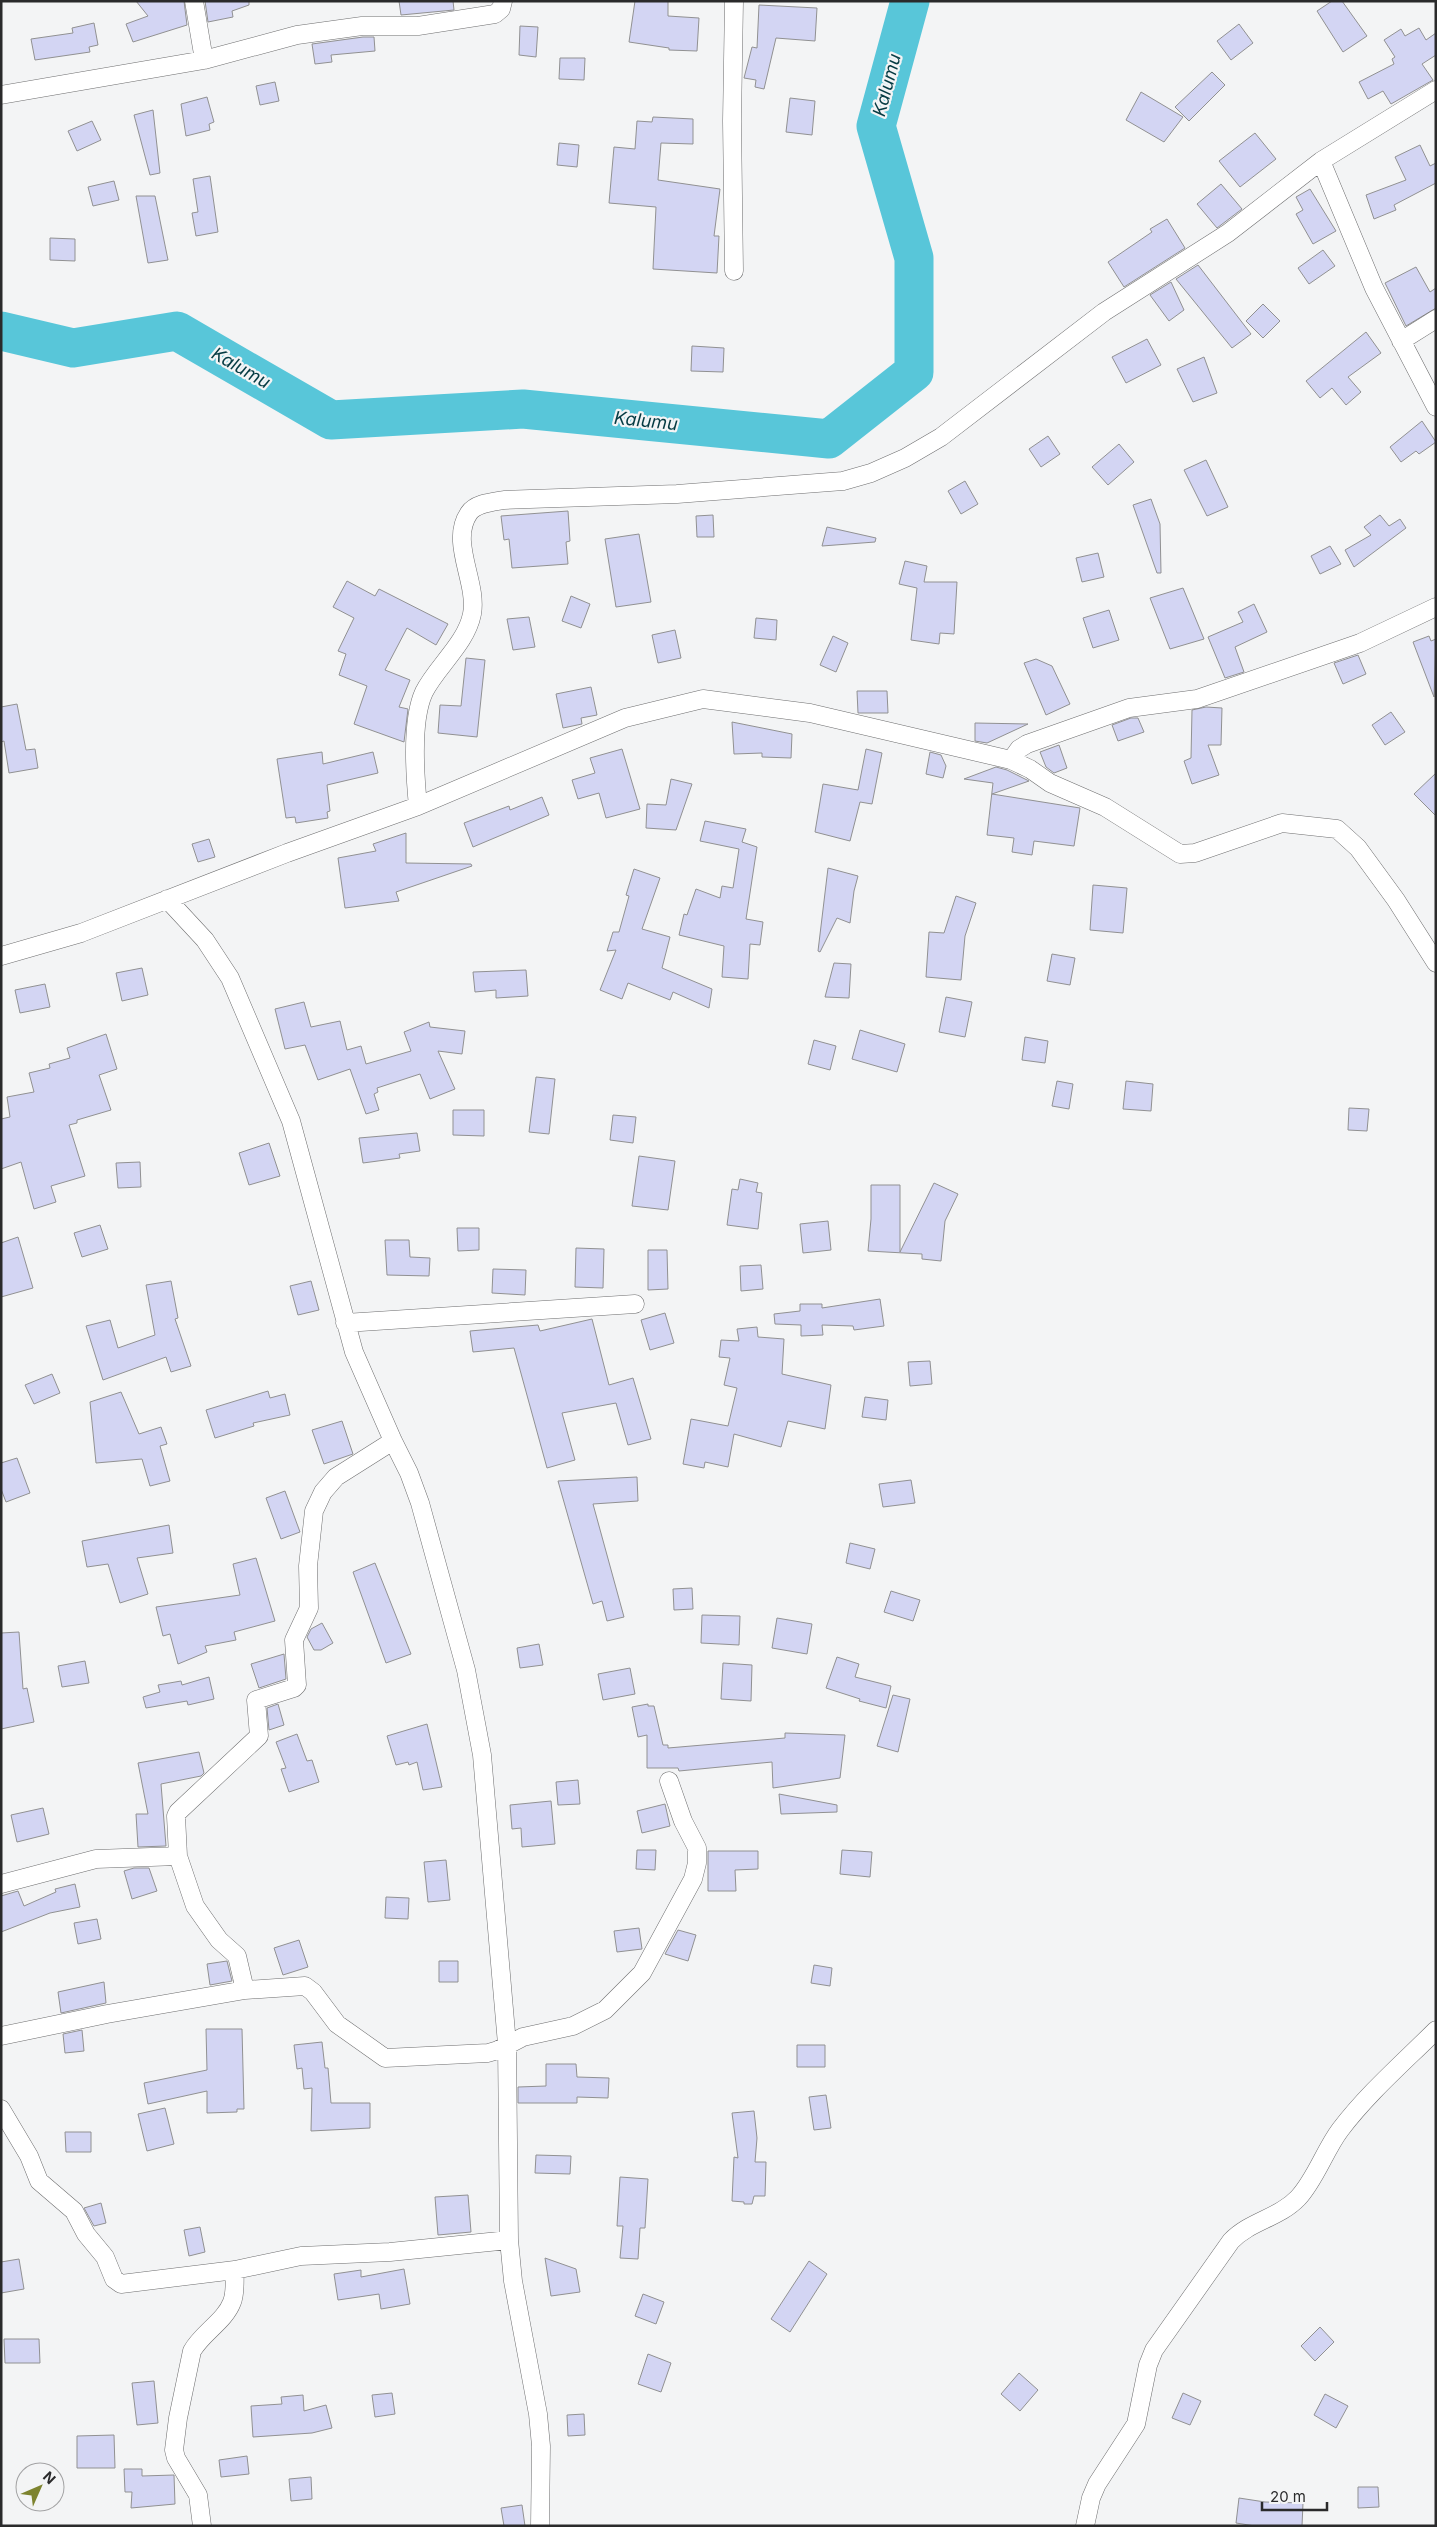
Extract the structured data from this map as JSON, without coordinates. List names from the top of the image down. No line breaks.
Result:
{"water":["Kalumu"],"scale_bar":"20 m","north":"top right"}
